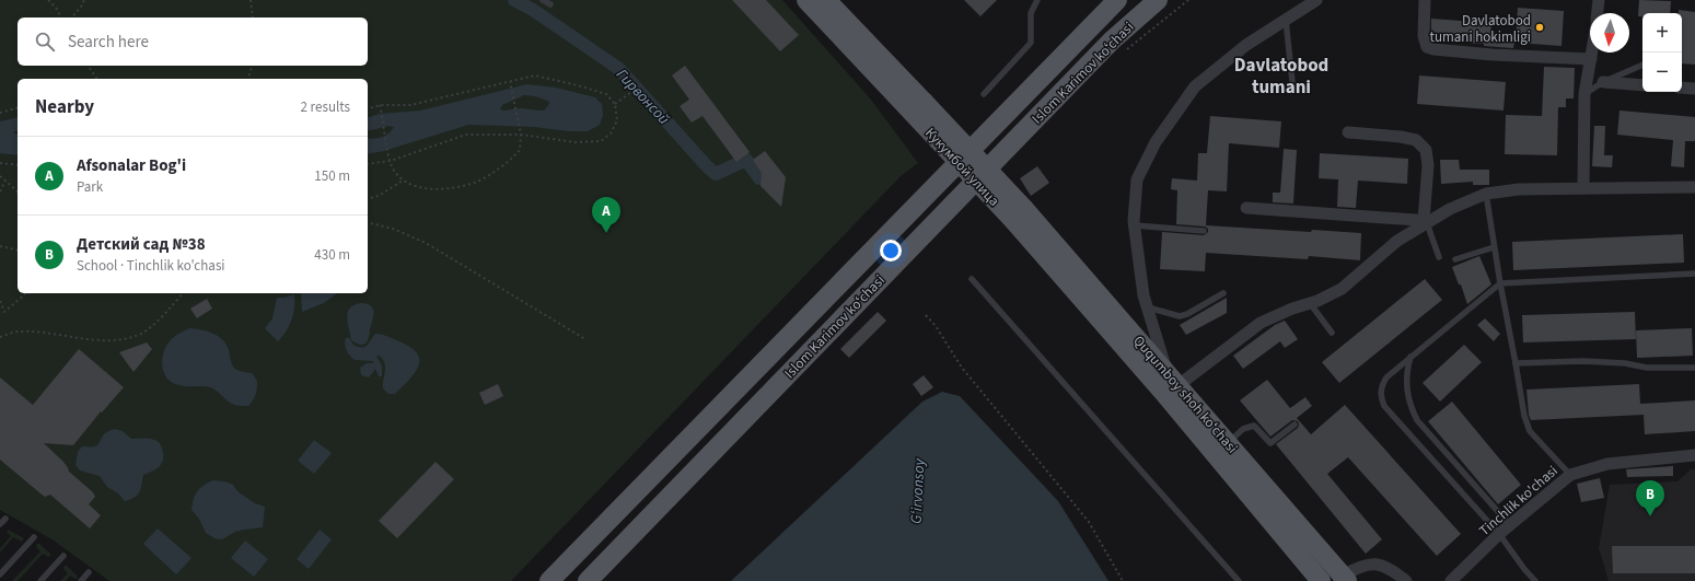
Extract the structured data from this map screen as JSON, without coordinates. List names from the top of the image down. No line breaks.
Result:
{"streets":{"main road":["Islom Karimov koʻchasi","Кукумбой улица","Ququmboy shoh koʻchasi"],"street":["Tinchlik ko'chasi"]},"crossings":[["Кукумбой улица","Ququmboy shoh koʻchasi"]],"districts":["Davlatobod tumani"],"water":["Гирвонсой","G‘irvonsoy"],"places":["Davlatobod tumani hokimligi"],"north":"bottom","page":{"map_buttons":["+","−"],"search":"Search here","heading":["Nearby","2 results"],"list":[{"mark":"A","name":"Afsonalar Bog'i","note":"Park","value":"150 m"},{"mark":"B","name":"Детский сад №38","note":"School · Tinchlik ko'chasi","value":"430 m"}],"pins":["A","B"]}}
